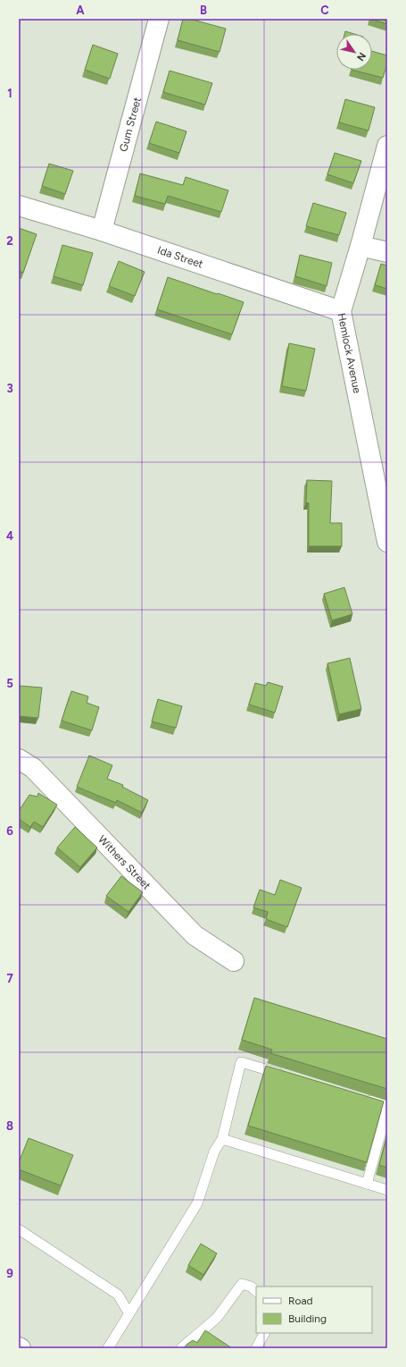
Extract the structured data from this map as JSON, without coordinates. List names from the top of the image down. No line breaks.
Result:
{"streets":{"street":["Gum Street","Ida Street","Hemlock Avenue","Withers Street"]},"crossings":[["Gum Street","Ida Street"],["Ida Street","Hemlock Avenue"]],"legend":["Road","Building"],"north":"bottom right","grid":{"columns":["A","B","C"],"rows":["1","2","3","4","5","6","7","8","9"]}}
